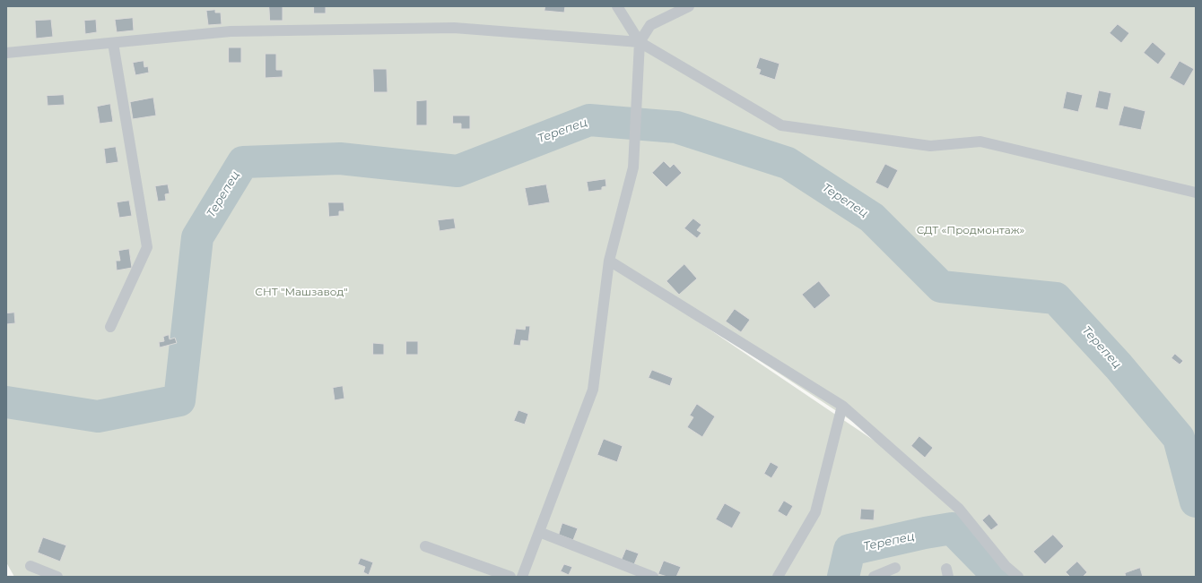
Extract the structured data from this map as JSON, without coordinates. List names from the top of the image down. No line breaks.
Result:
{"water":["Терепец"],"parks":["СДТ «Продмонтаж»","СНТ \"Машзавод\""]}
